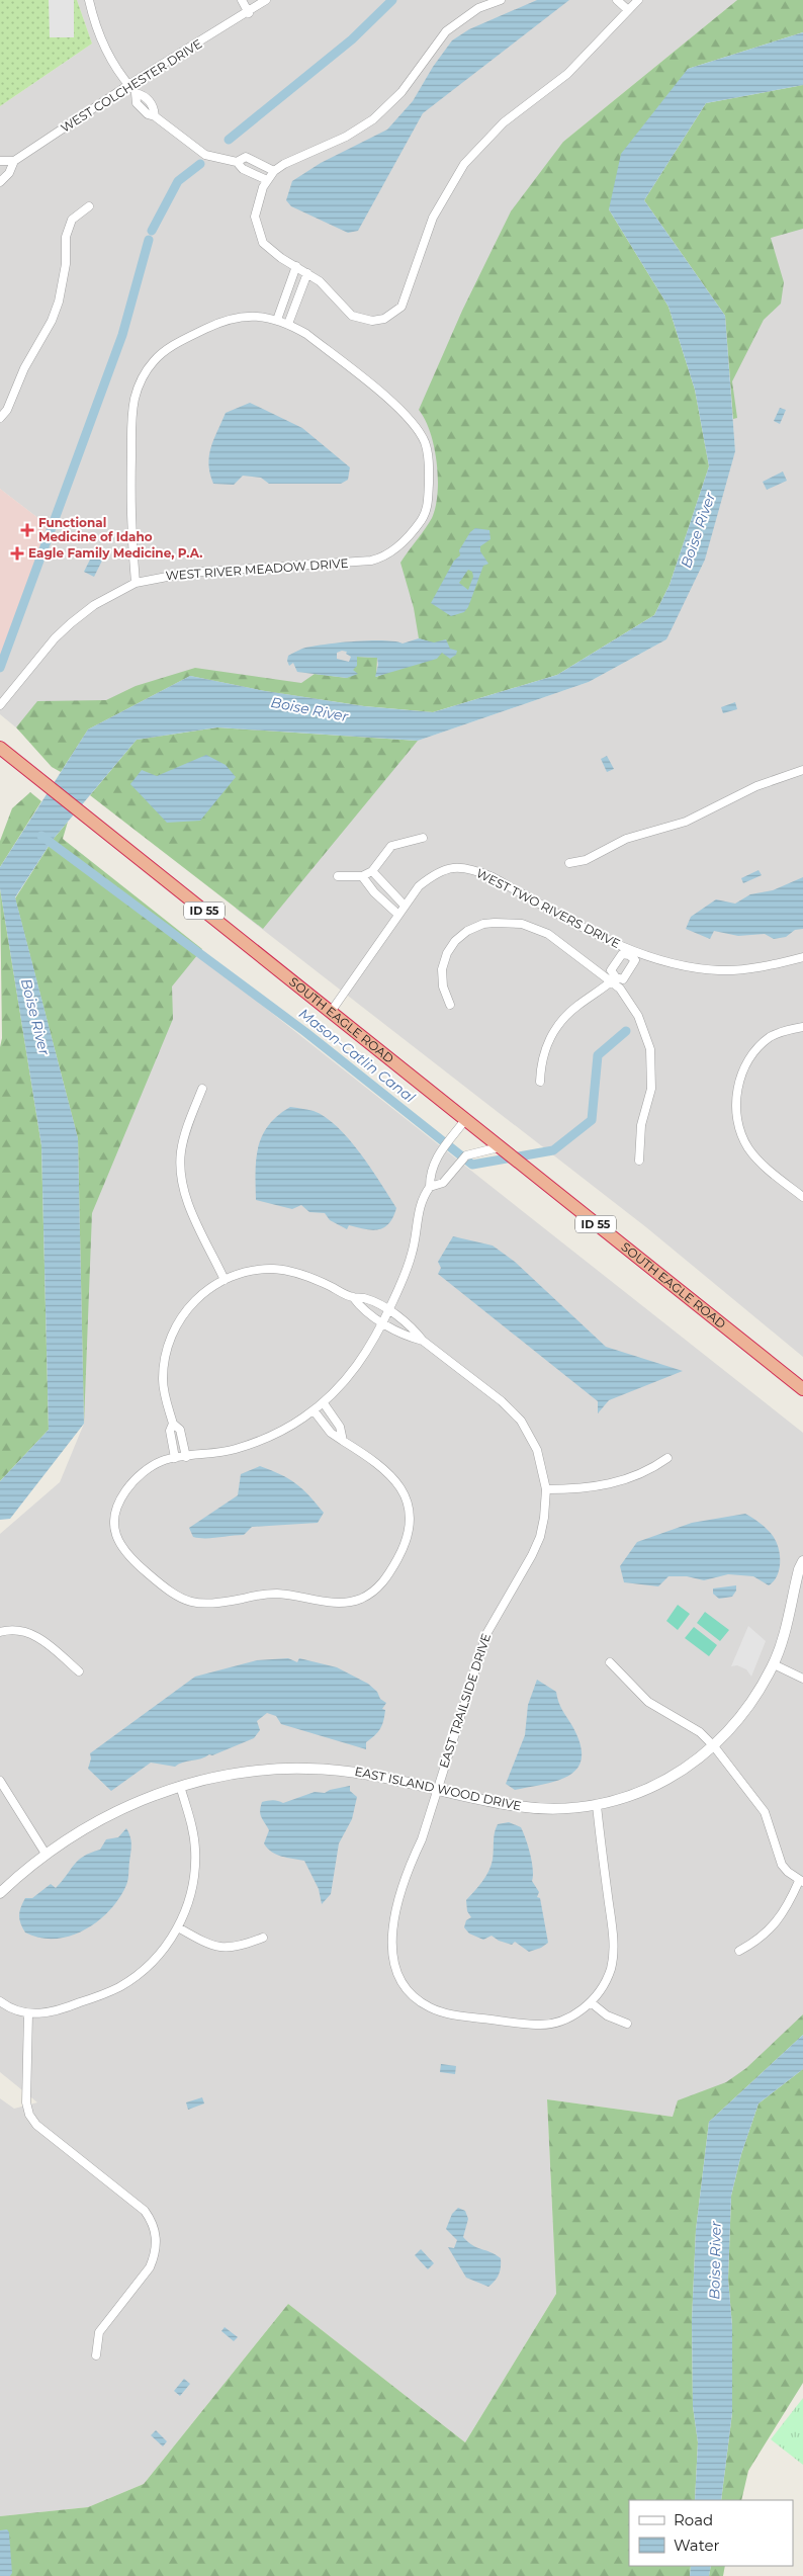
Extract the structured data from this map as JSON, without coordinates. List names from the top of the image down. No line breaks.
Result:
{"streets":{"highway":["ID 55","SOUTH EAGLE ROAD"],"street":["WEST COLCHESTER DRIVE","WEST RIVER MEADOW DRIVE","WEST TWO RIVERS DRIVE","EAST TRAILSIDE DRIVE","EAST ISLAND WOOD DRIVE"]},"crossings":[["WEST TWO RIVERS DRIVE","SOUTH EAGLE ROAD"],["EAST TRAILSIDE DRIVE","EAST ISLAND WOOD DRIVE"]],"water":["Boise River","Mason-Catlin Canal"],"places":{"health":["Functional Medicine of Idaho","Eagle Family Medicine, P.A."]},"legend":["Road","Water"]}
